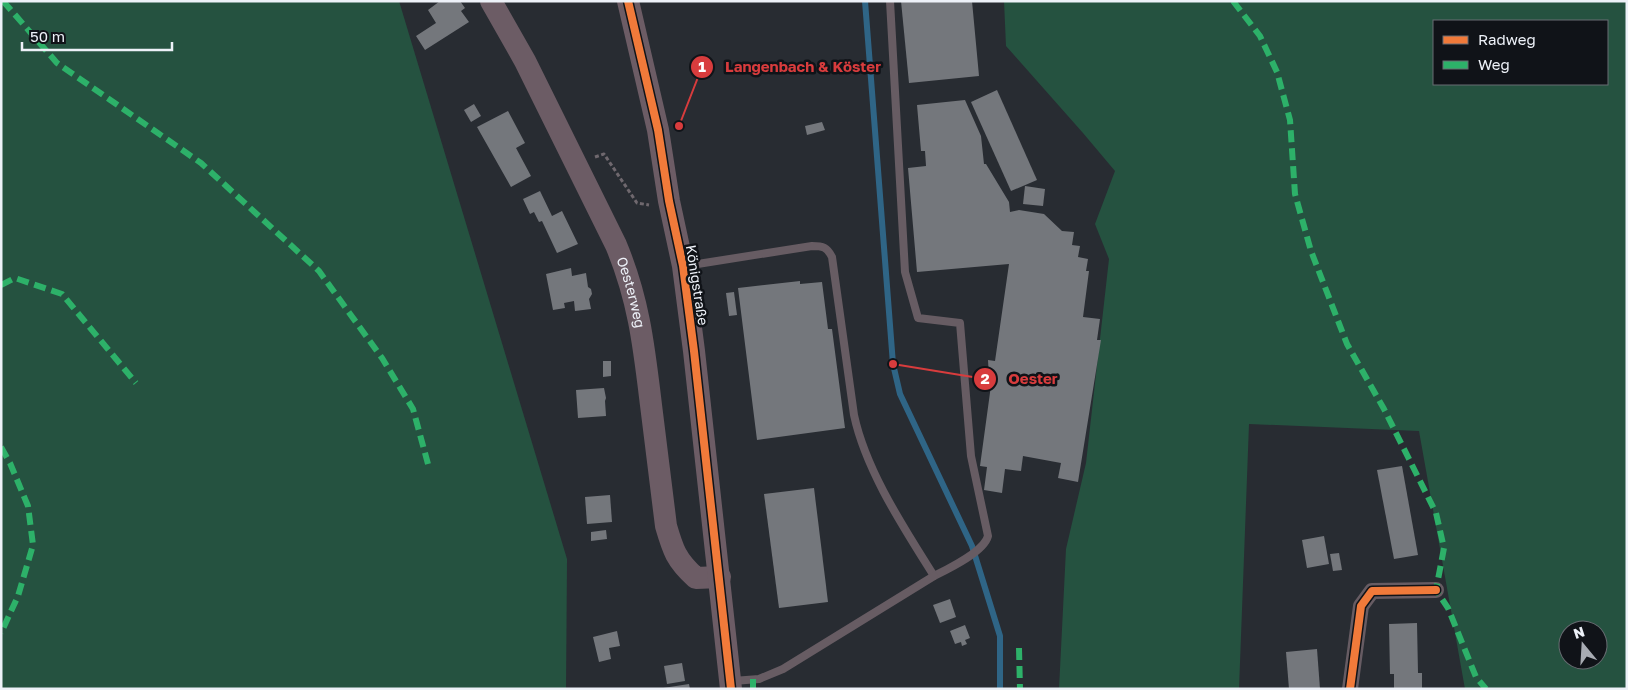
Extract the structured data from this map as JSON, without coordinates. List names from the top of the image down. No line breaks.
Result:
{"streets":{"main road":["Königstraße","Oesterweg"]},"crossings":[["Königstraße","Oesterweg"]],"places":["Langenbach & Köster","Oester"],"legend":["Radweg","Weg"],"scale_bar":"50 m","north":"top"}
